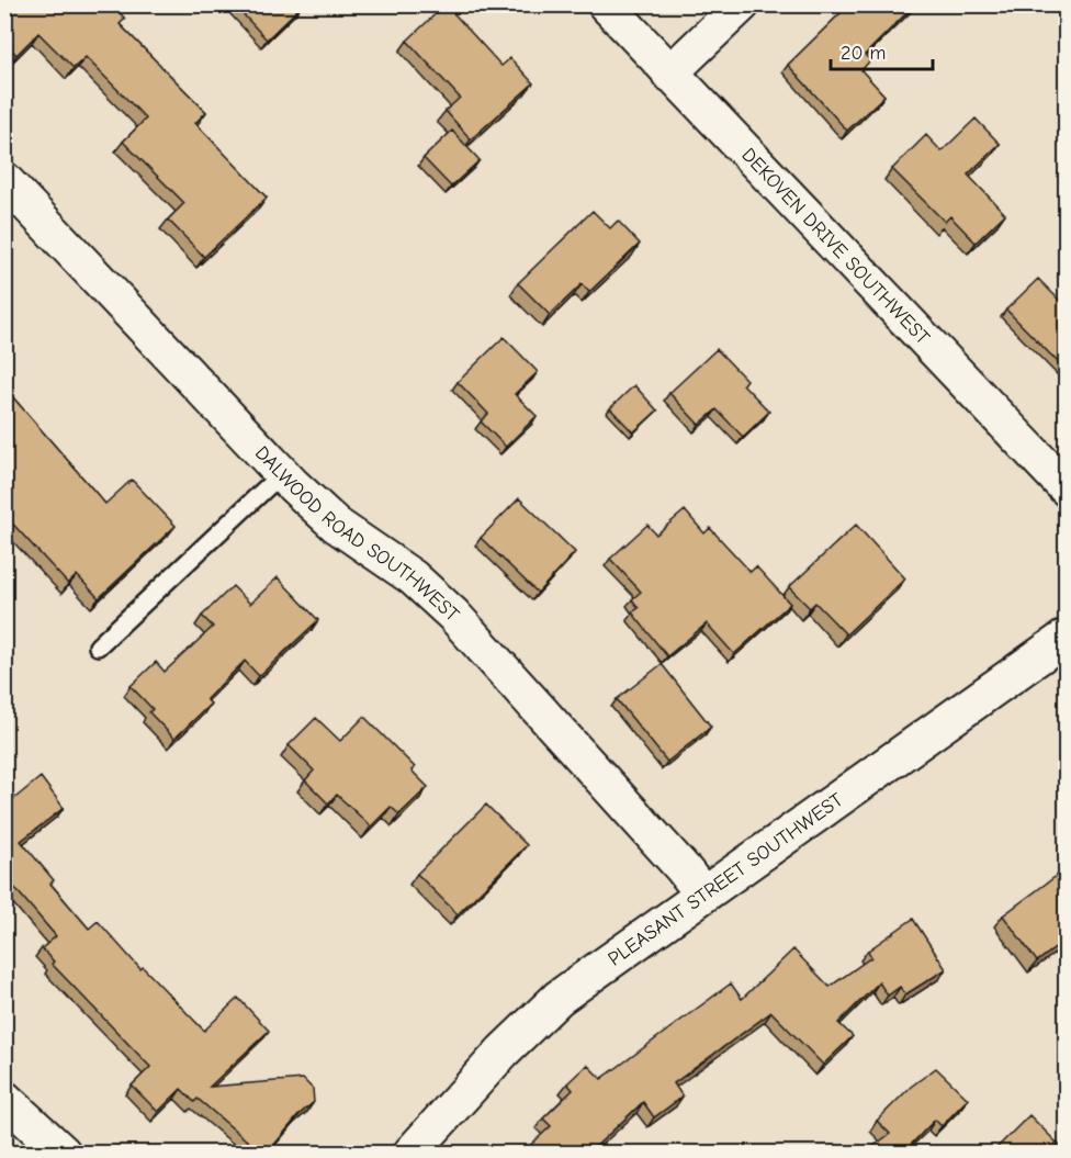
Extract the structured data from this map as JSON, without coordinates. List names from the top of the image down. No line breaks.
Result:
{"streets":{"street":["DEKOVEN DRIVE SOUTHWEST","DALWOOD ROAD SOUTHWEST","PLEASANT STREET SOUTHWEST"]},"crossings":[["DALWOOD ROAD SOUTHWEST","PLEASANT STREET SOUTHWEST"]],"scale_bar":"20 m"}
